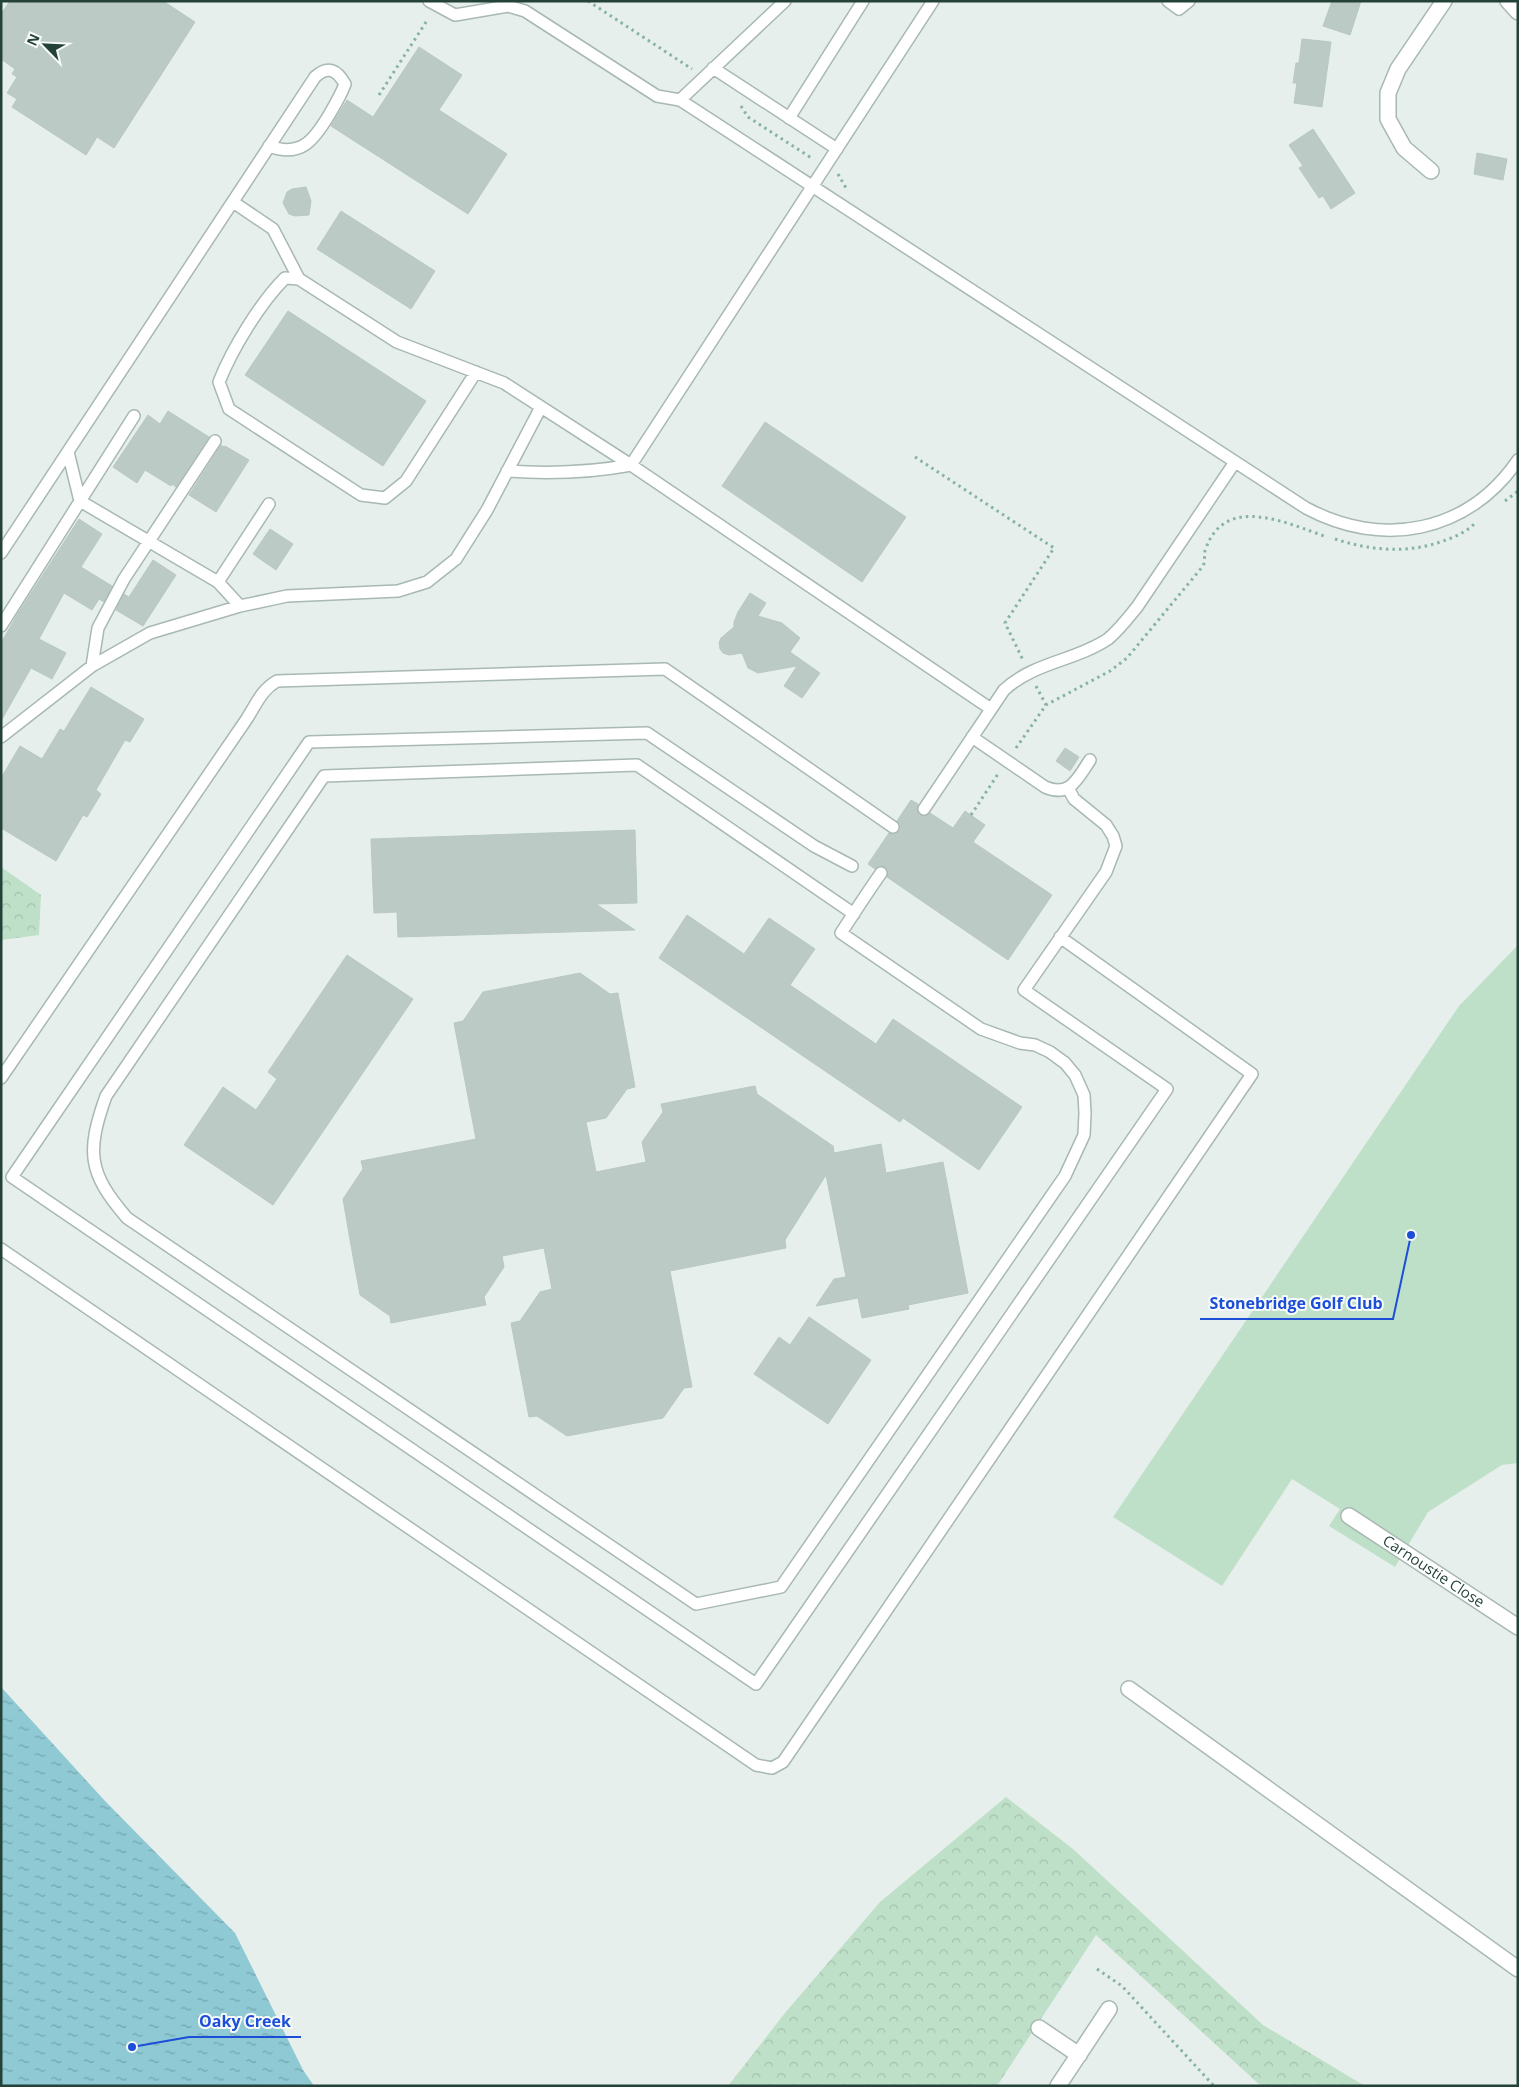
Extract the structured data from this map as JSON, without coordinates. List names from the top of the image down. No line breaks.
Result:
{"streets":{"street":["Carnoustie Close"]},"places":["Stonebridge Golf Club","Oaky Creek"],"north":"top left"}
